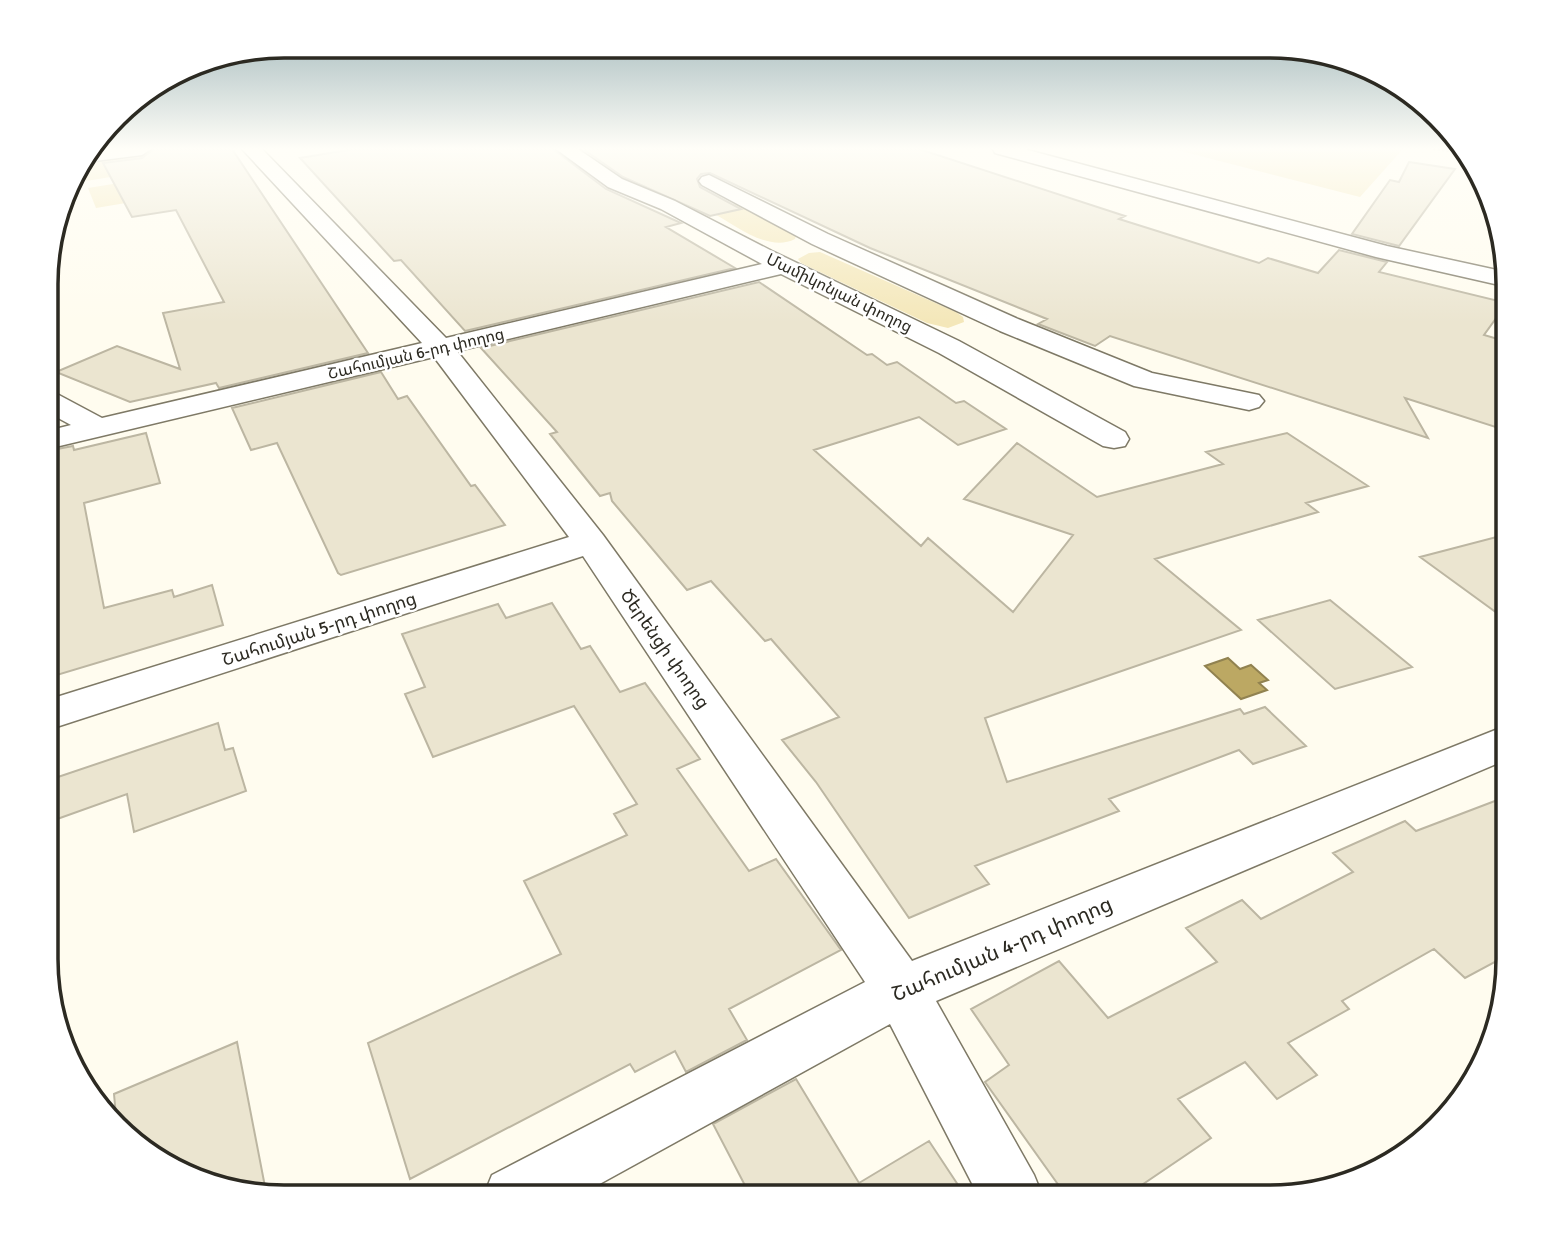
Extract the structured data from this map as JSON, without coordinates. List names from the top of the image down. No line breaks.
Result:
{"streets":{"street":["Մամիկոնյան փողոց","Շահումյան 6-րդ փողոց","Շահումյան 5-րդ փողոց","Ծերենցի փողոց","Շահումյան 4-րդ փողոց"]},"crossings":[["Մամիկոնյան փողոց","Շահումյան 6-րդ փողոց"],["Շահումյան 6-րդ փողոց","Ծերենցի փողոց"],["Շահումյան 5-րդ փողոց","Ծերենցի փողոց"],["Ծերենցի փողոց","Շահումյան 4-րդ փողոց"]]}
